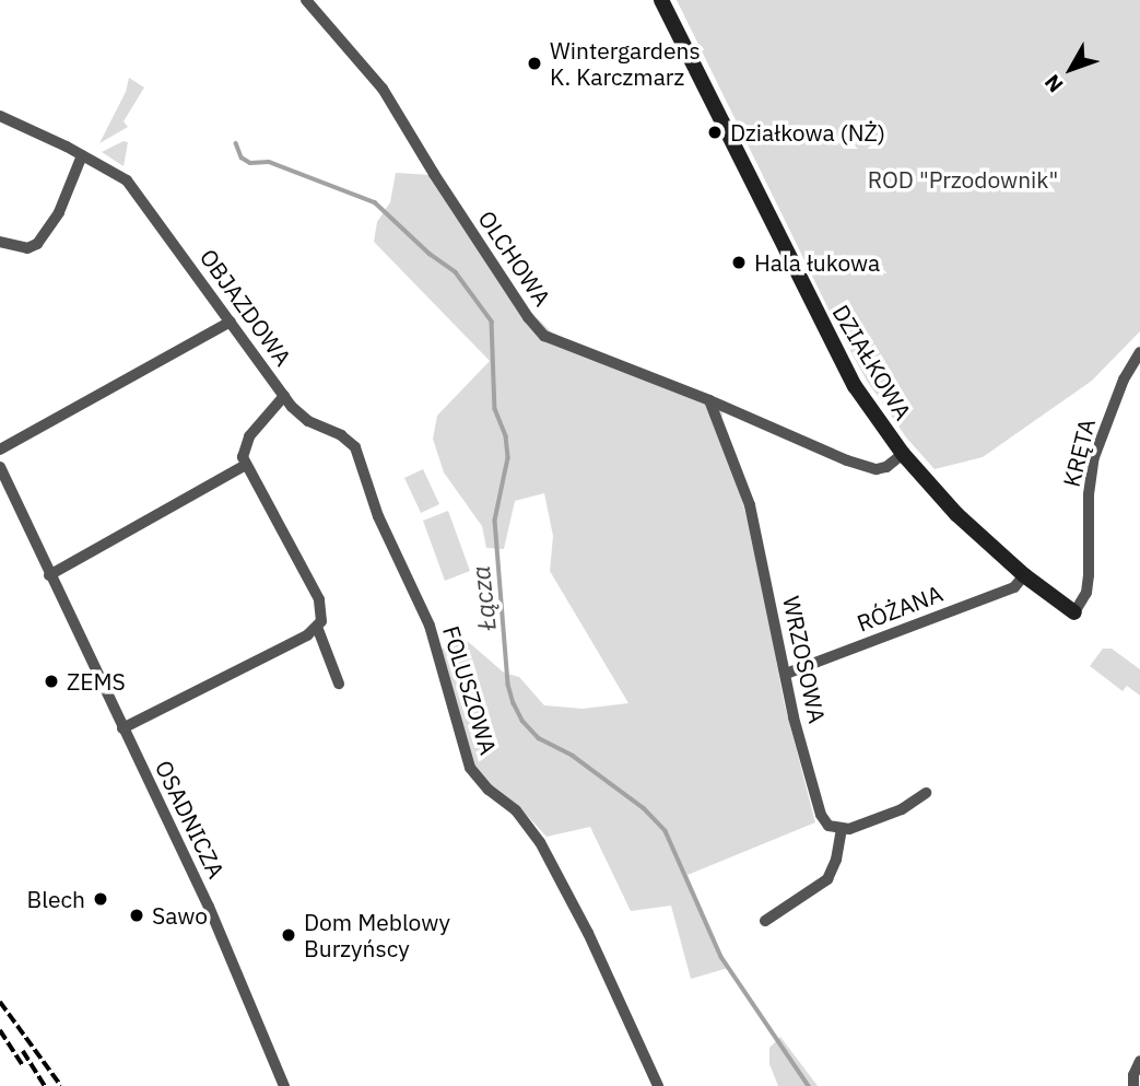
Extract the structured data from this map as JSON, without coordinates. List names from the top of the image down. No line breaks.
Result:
{"streets":{"street":["OLCHOWA","OBJAZDOWA","DZIAŁKOWA","KRĘTA","RÓŻANA","WRZOSOWA","FOLUSZOWA","OSADNICZA"]},"crossings":[["OLCHOWA","DZIAŁKOWA"],["OLCHOWA","WRZOSOWA"],["OBJAZDOWA","FOLUSZOWA"],["DZIAŁKOWA","KRĘTA"],["DZIAŁKOWA","RÓŻANA"],["RÓŻANA","WRZOSOWA"]],"water":["Łącza"],"parks":["ROD \"Przodownik\""],"places":["Wintergardens K. Karczmarz","Działkowa (NŻ)","Hala łukowa","ZEMS","Blech","Sawo","Dom Meblowy Burzyńscy"],"north":"bottom left"}
